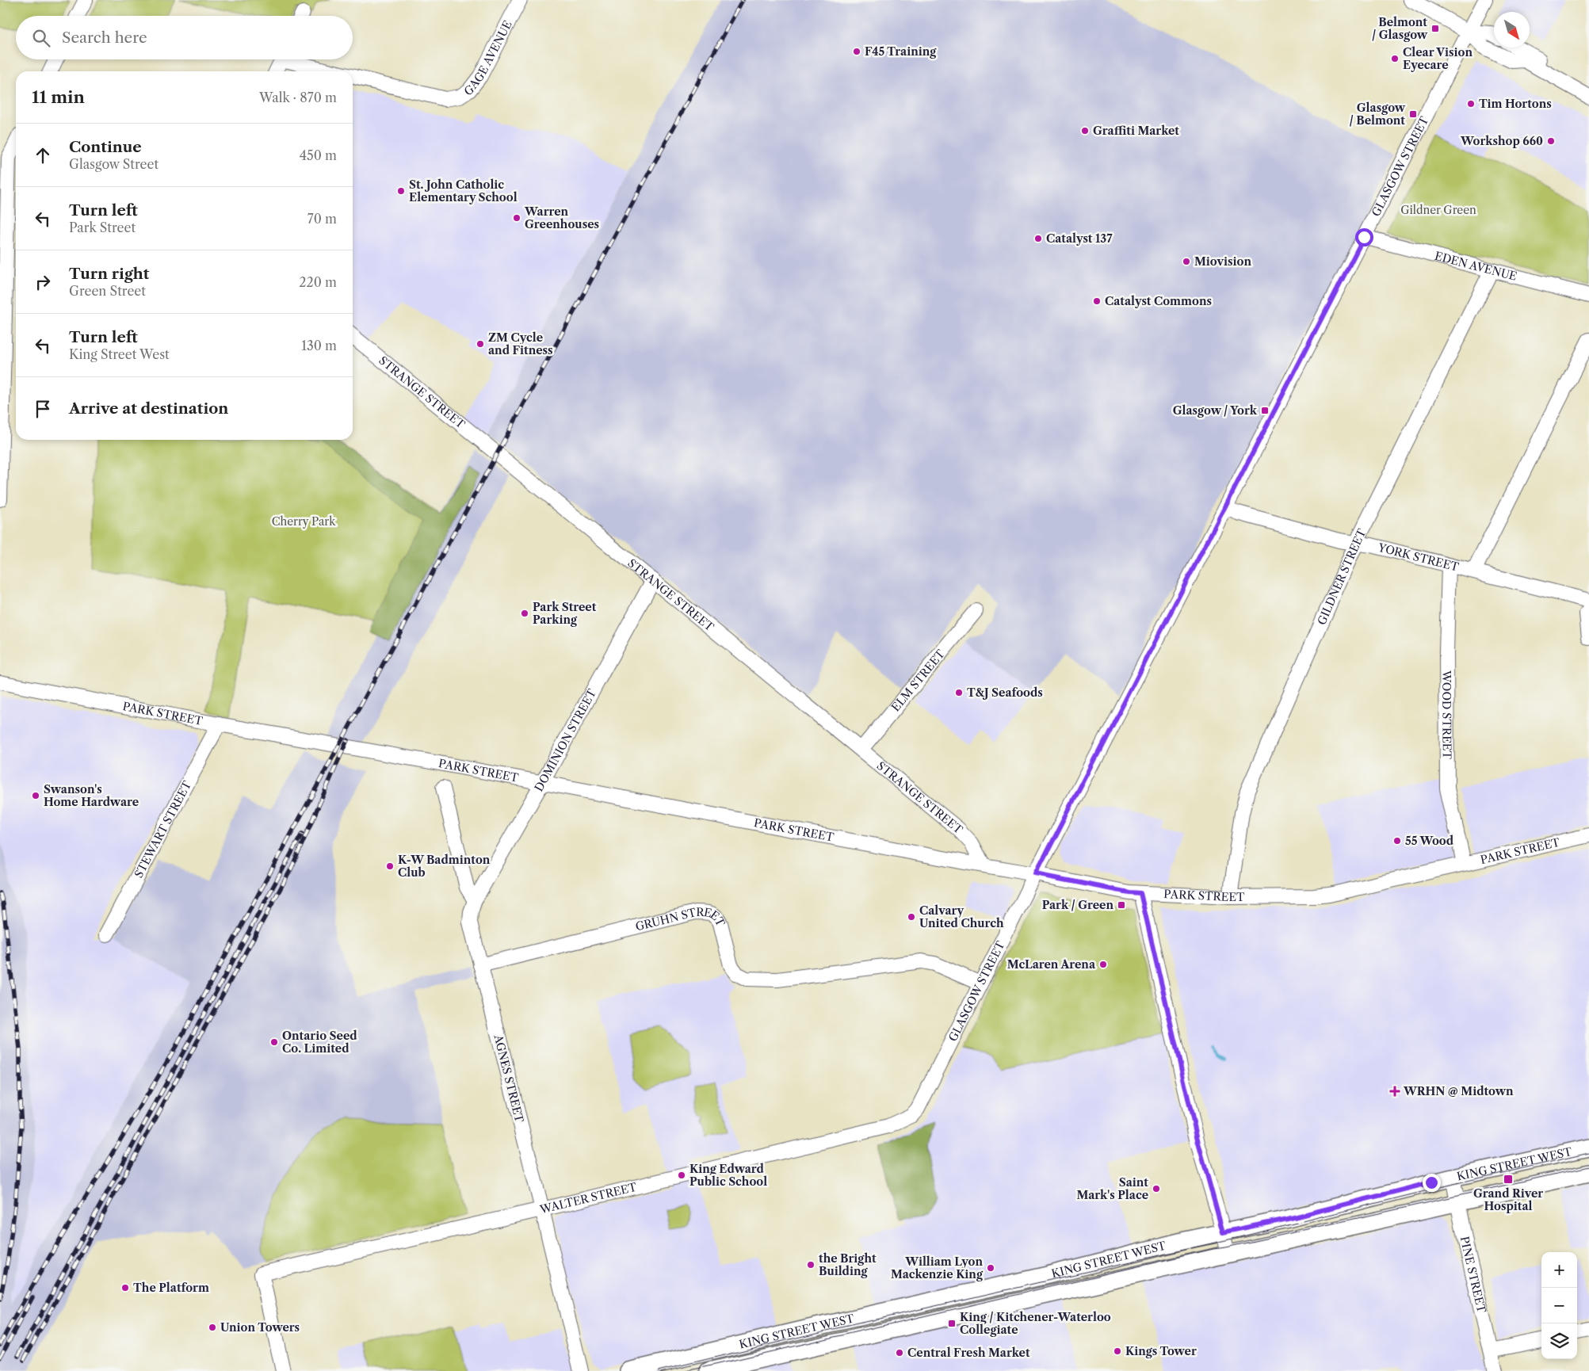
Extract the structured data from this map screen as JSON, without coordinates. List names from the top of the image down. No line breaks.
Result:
{"streets":{"main road":["KING STREET WEST"],"street":["GAGE AVENUE","GLASGOW STREET","EDEN AVENUE","STRANGE STREET","YORK STREET","GILDNER STREET","ELM STREET","PARK STREET","WOOD STREET","DOMINION STREET","STEWART STREET","GRUHN STREET","AGNES STREET","WALTER STREET","PINE STREET"]},"crossings":[["GLASGOW STREET","EDEN AVENUE"],["GLASGOW STREET","YORK STREET"],["GLASGOW STREET","PARK STREET"],["GLASGOW STREET","GRUHN STREET"],["GLASGOW STREET","WALTER STREET"],["EDEN AVENUE","GILDNER STREET"],["STRANGE STREET","ELM STREET"],["STRANGE STREET","PARK STREET"],["STRANGE STREET","DOMINION STREET"],["YORK STREET","GILDNER STREET"],["YORK STREET","WOOD STREET"],["GILDNER STREET","PARK STREET"],["PARK STREET","WOOD STREET"],["PARK STREET","DOMINION STREET"],["PARK STREET","STEWART STREET"],["DOMINION STREET","AGNES STREET"],["GRUHN STREET","AGNES STREET"],["AGNES STREET","WALTER STREET"],["KING STREET WEST","PINE STREET"]],"parks":["Gildner Green","Cherry Park"],"places":{"transit":["Belmont / Glasgow","Glasgow / Belmont","Glasgow / York","Park / Green","Grand River Hospital","King / Kitchener-Waterloo Collegiate"],"other":["F45 Training","Clear Vision Eyecare","Tim Hortons","Graffiti Market","Workshop 660","St. John Catholic Elementary School","Warren Greenhouses","Catalyst 137","Miovision","Catalyst Commons","ZM Cycle and Fitness","Park Street Parking","T&J Seafoods","Swanson's Home Hardware","55 Wood","K-W Badminton Club","Calvary United Church","McLaren Arena","Ontario Seed Co. Limited","King Edward Public School","Saint Mark's Place","the Bright Building","William Lyon Mackenzie King","The Platform","Union Towers","Kings Tower","Central Fresh Market"],"health":["WRHN @ Midtown"]},"north":"bottom right","page":{"search":"Search here","heading":["11 min","Walk · 870 m"],"list":[["Continue","Glasgow Street","450 m"],["Turn left","Park Street","70 m"],["Turn right","Green Street","220 m"],["Turn left","King Street West","130 m"],"Arrive at destination"],"map_buttons":["+","−"]}}
